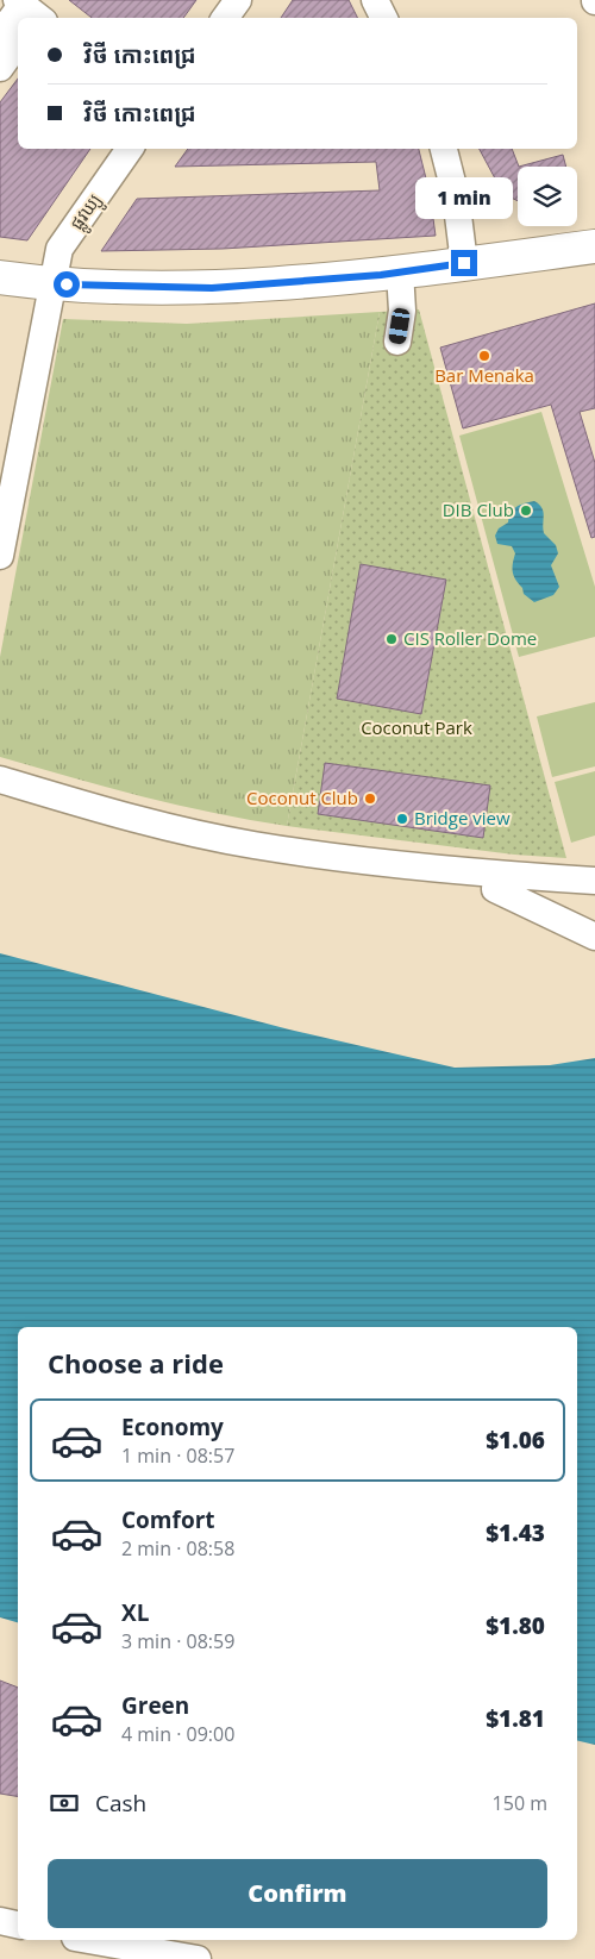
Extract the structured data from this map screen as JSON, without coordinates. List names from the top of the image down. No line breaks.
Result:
{"streets":{"street":["ផ្លូវឃ្យូ"]},"parks":["Coconut Park"],"places":["Bar Menaka","DIB Club","CIS Roller Dome","Coconut Club","Bridge view"],"page":{"banner":["វិថី កោះពេជ្រ","វិថី កោះពេជ្រ"],"bubble":"1 min","heading":"Choose a ride","list":[{"name":"Economy","note":"1 min · 08:57","value":"$1.06"},{"name":"Comfort","note":"2 min · 08:58","value":"$1.43"},{"name":"XL","note":"3 min · 08:59","value":"$1.80"},{"name":"Green","note":"4 min · 09:00","value":"$1.81"}],"pay":["Cash","150 m"],"buttons":"Confirm"}}
